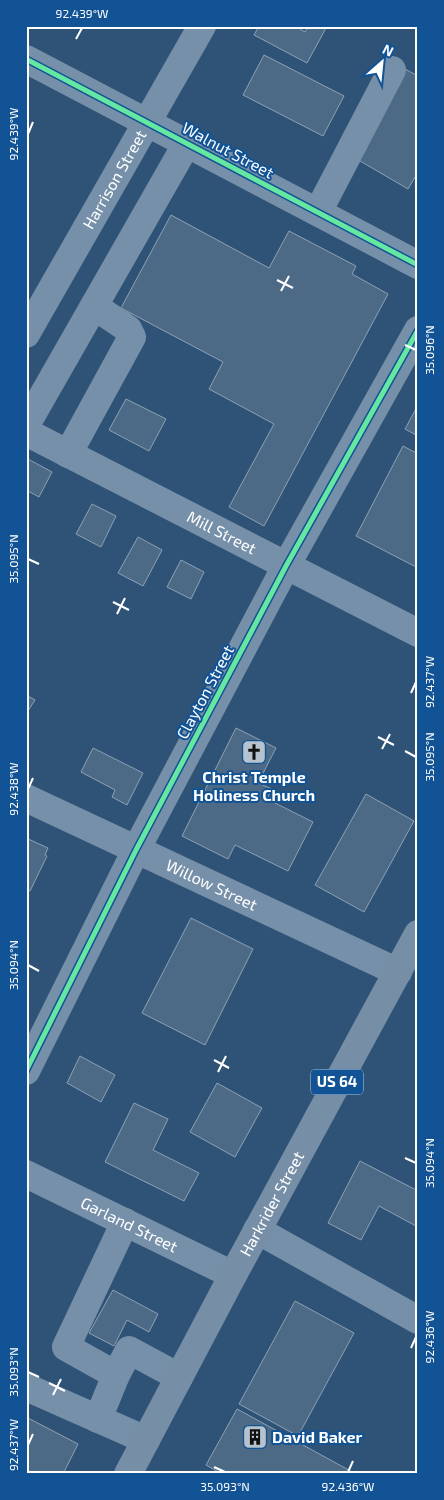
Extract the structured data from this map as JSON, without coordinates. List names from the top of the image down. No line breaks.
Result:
{"streets":{"main road":["US 64","Harkrider Street"],"street":["Walnut Street","Harrison Street","Mill Street","Clayton Street","Willow Street","Garland Street"]},"crossings":[["Walnut Street","Harrison Street"],["Mill Street","Clayton Street"],["Clayton Street","Willow Street"],["Willow Street","Harkrider Street"],["Harkrider Street","Garland Street"]],"places":{"church":["Christ Temple Holiness Church"],"building":["David Baker"]},"north":"top right","coordinates":["92.439°W","35.096°N","35.095°N","92.437°W","92.438°W","35.094°N","92.436°W","35.093°N"]}
